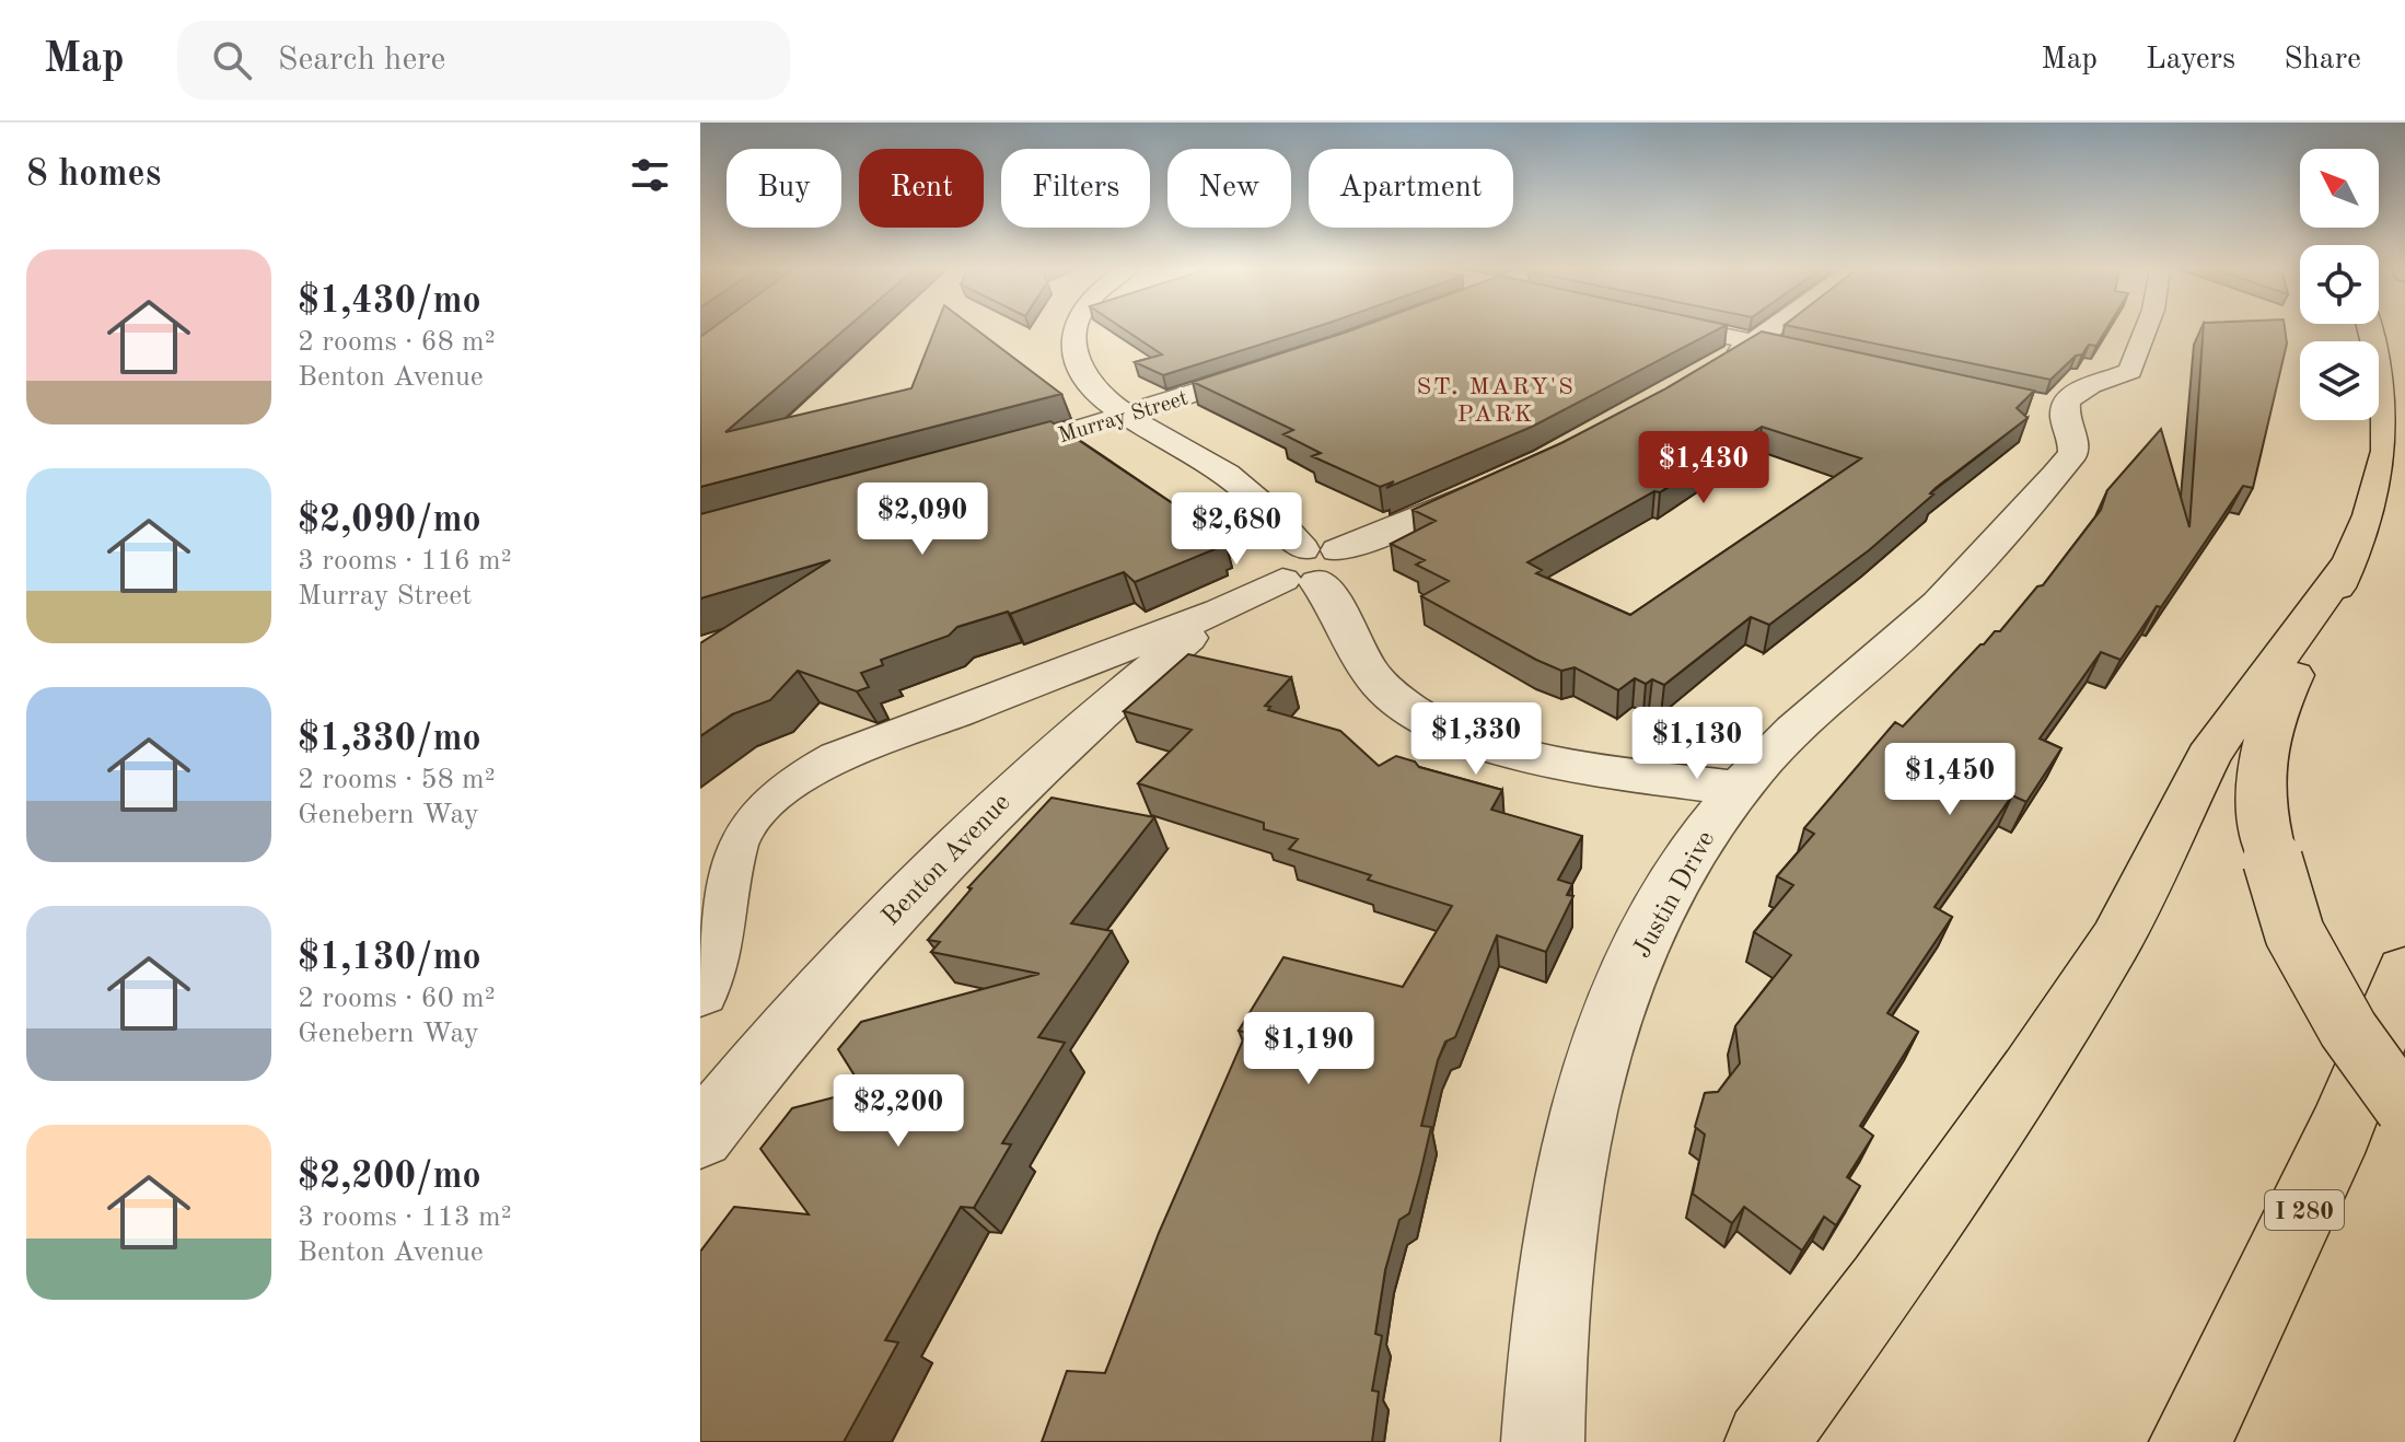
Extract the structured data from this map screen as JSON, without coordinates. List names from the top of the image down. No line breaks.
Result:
{"streets":{"main road":["I 280"],"street":["Murray Street","Benton Avenue","Justin Drive"]},"districts":["ST. MARY'S PARK"],"north":"top left","page":{"header":"Map","search":"Search here","nav":["Map","Layers","Share"],"heading":"8 homes","chip":["Buy","Rent","Filters","New","Apartment"],"list":[{"name":"$1,430/mo","note":"2 rooms · 68 m² · Benton Avenue"},{"name":"$2,090/mo","note":"3 rooms · 116 m² · Murray Street"},{"name":"$1,330/mo","note":"2 rooms · 58 m² · Genebern Way"},{"name":"$1,130/mo","note":"2 rooms · 60 m² · Genebern Way"},{"name":"$2,200/mo","note":"3 rooms · 113 m² · Benton Avenue"}],"price":["$1,430","$2,090","$2,680","$1,330","$1,130","$1,450","$1,190","$2,200"]}}
